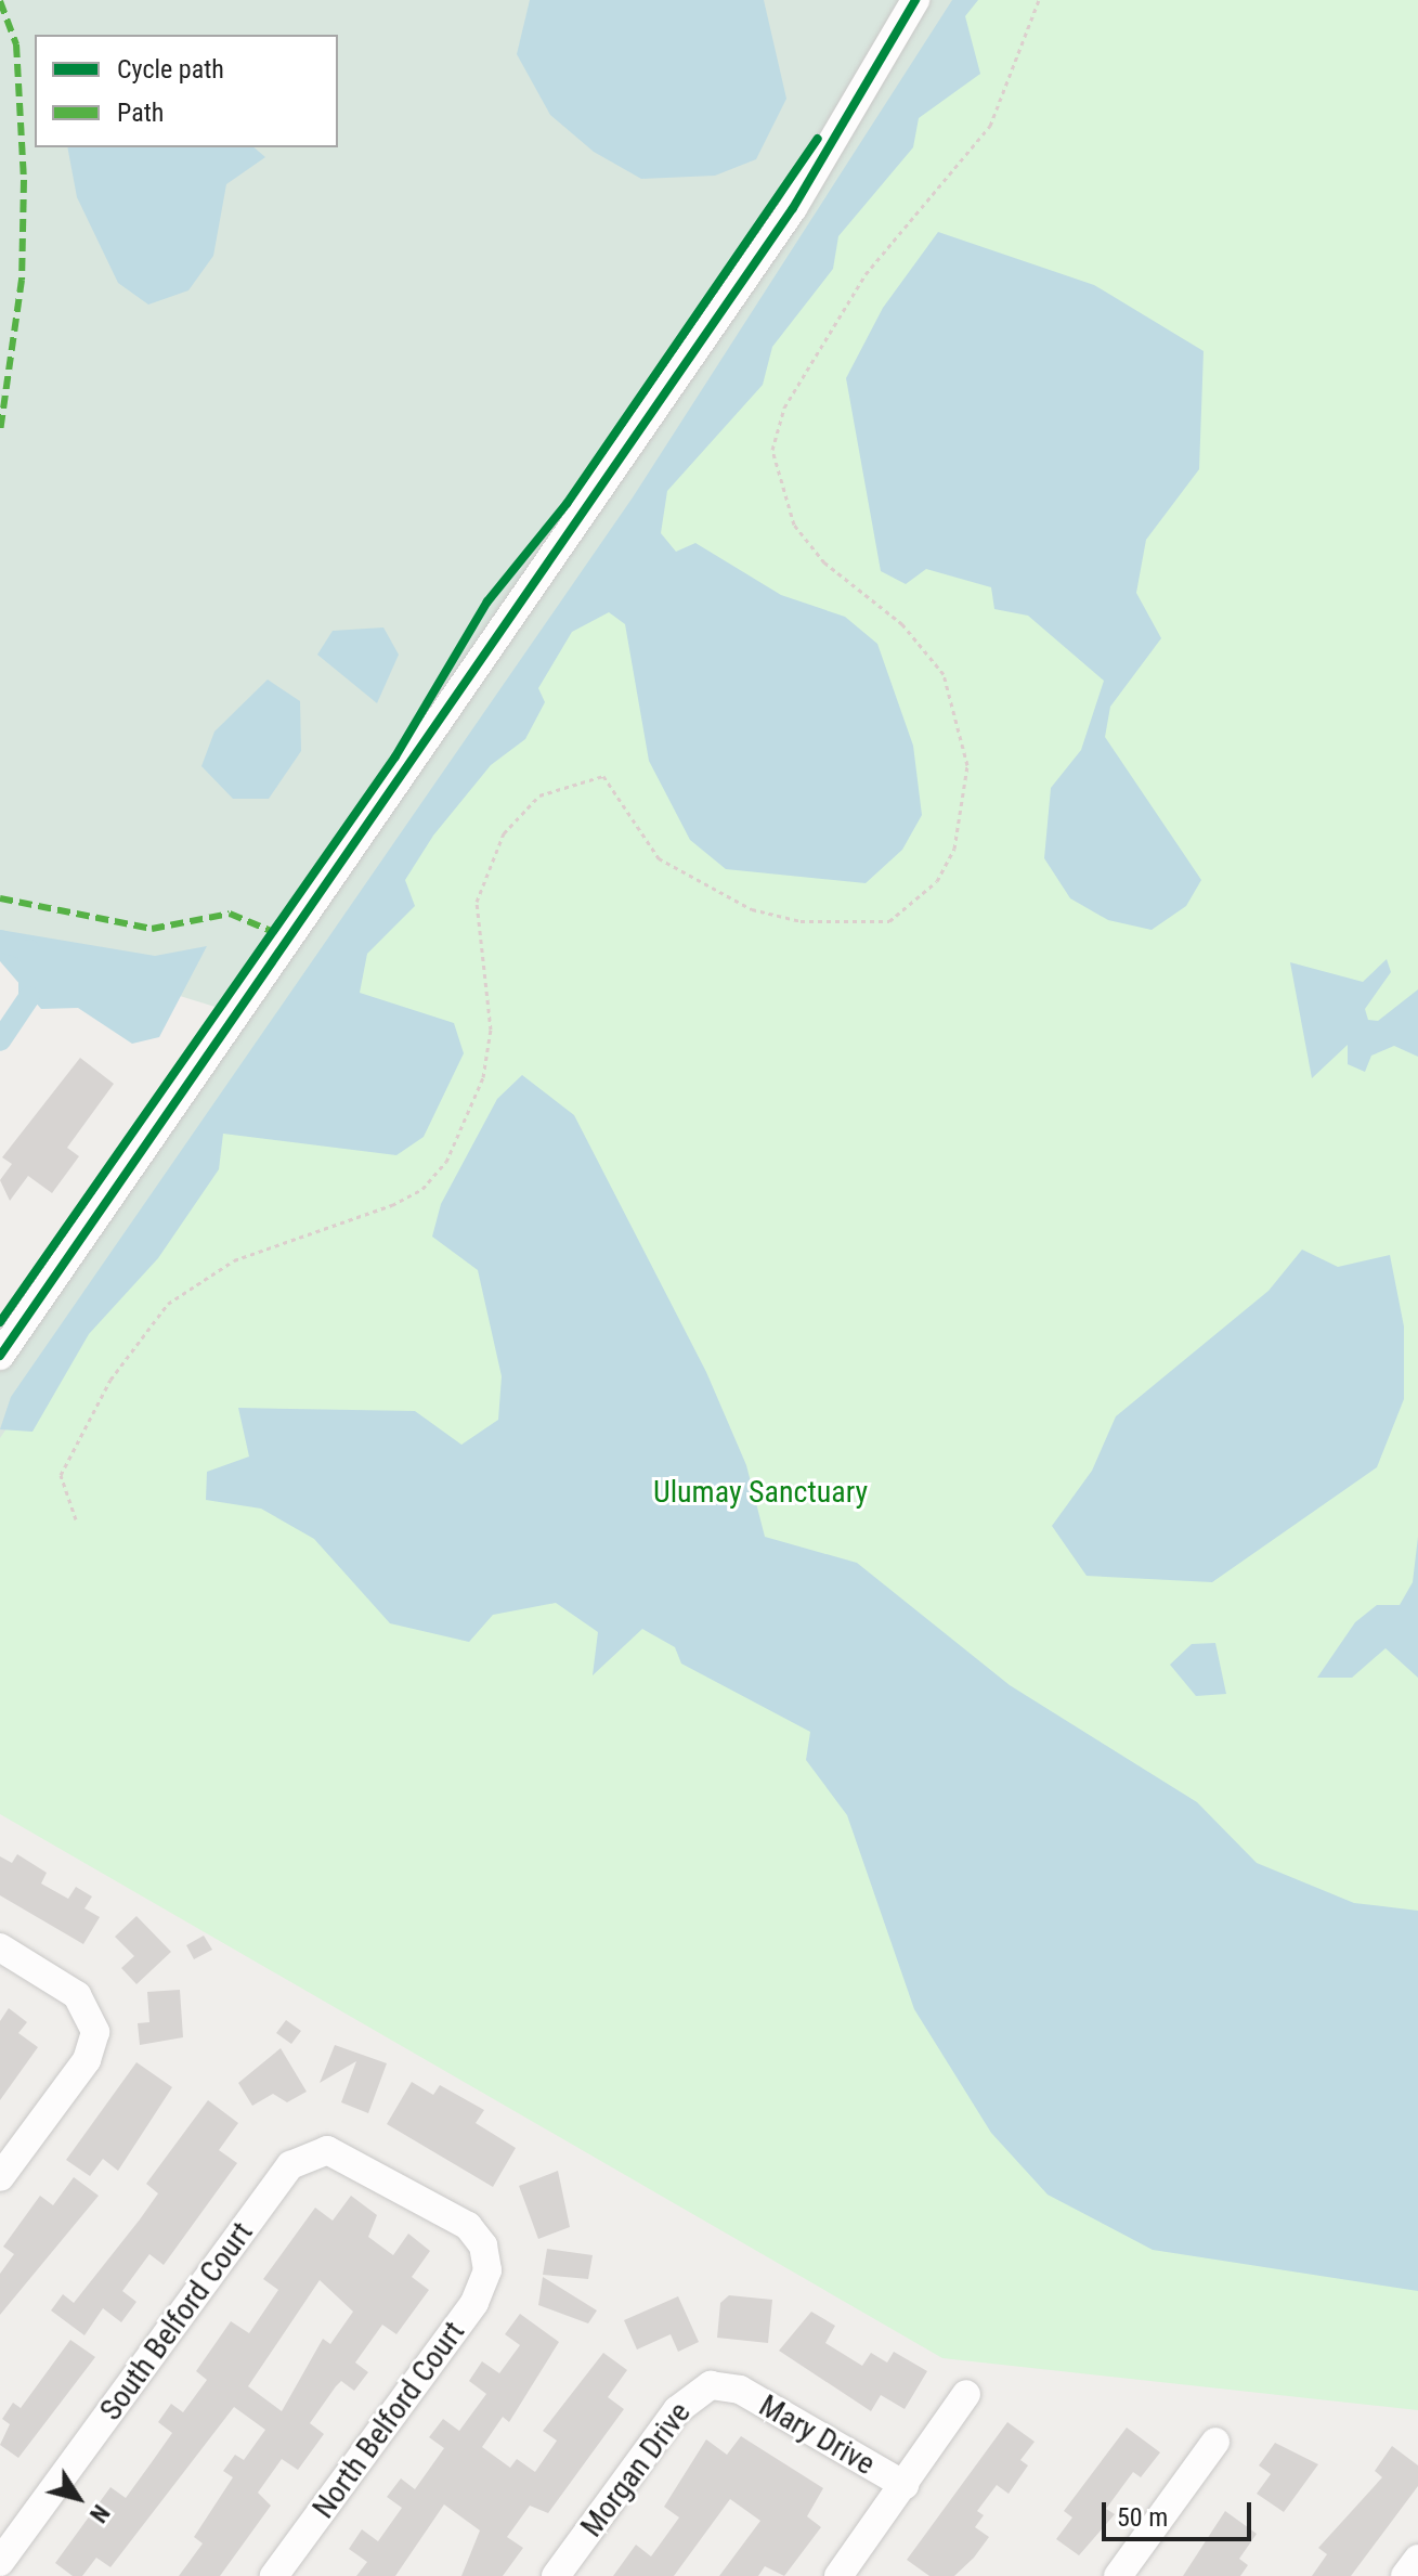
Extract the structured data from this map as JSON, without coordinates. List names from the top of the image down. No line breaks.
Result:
{"streets":{"street":["South Belford Court","North Belford Court","Mary Drive","Morgan Drive"]},"crossings":[["South Belford Court","North Belford Court"],["Mary Drive","Morgan Drive"]],"parks":["Ulumay Sanctuary"],"legend":["Cycle path","Path"],"scale_bar":"50 m","north":"bottom right"}
